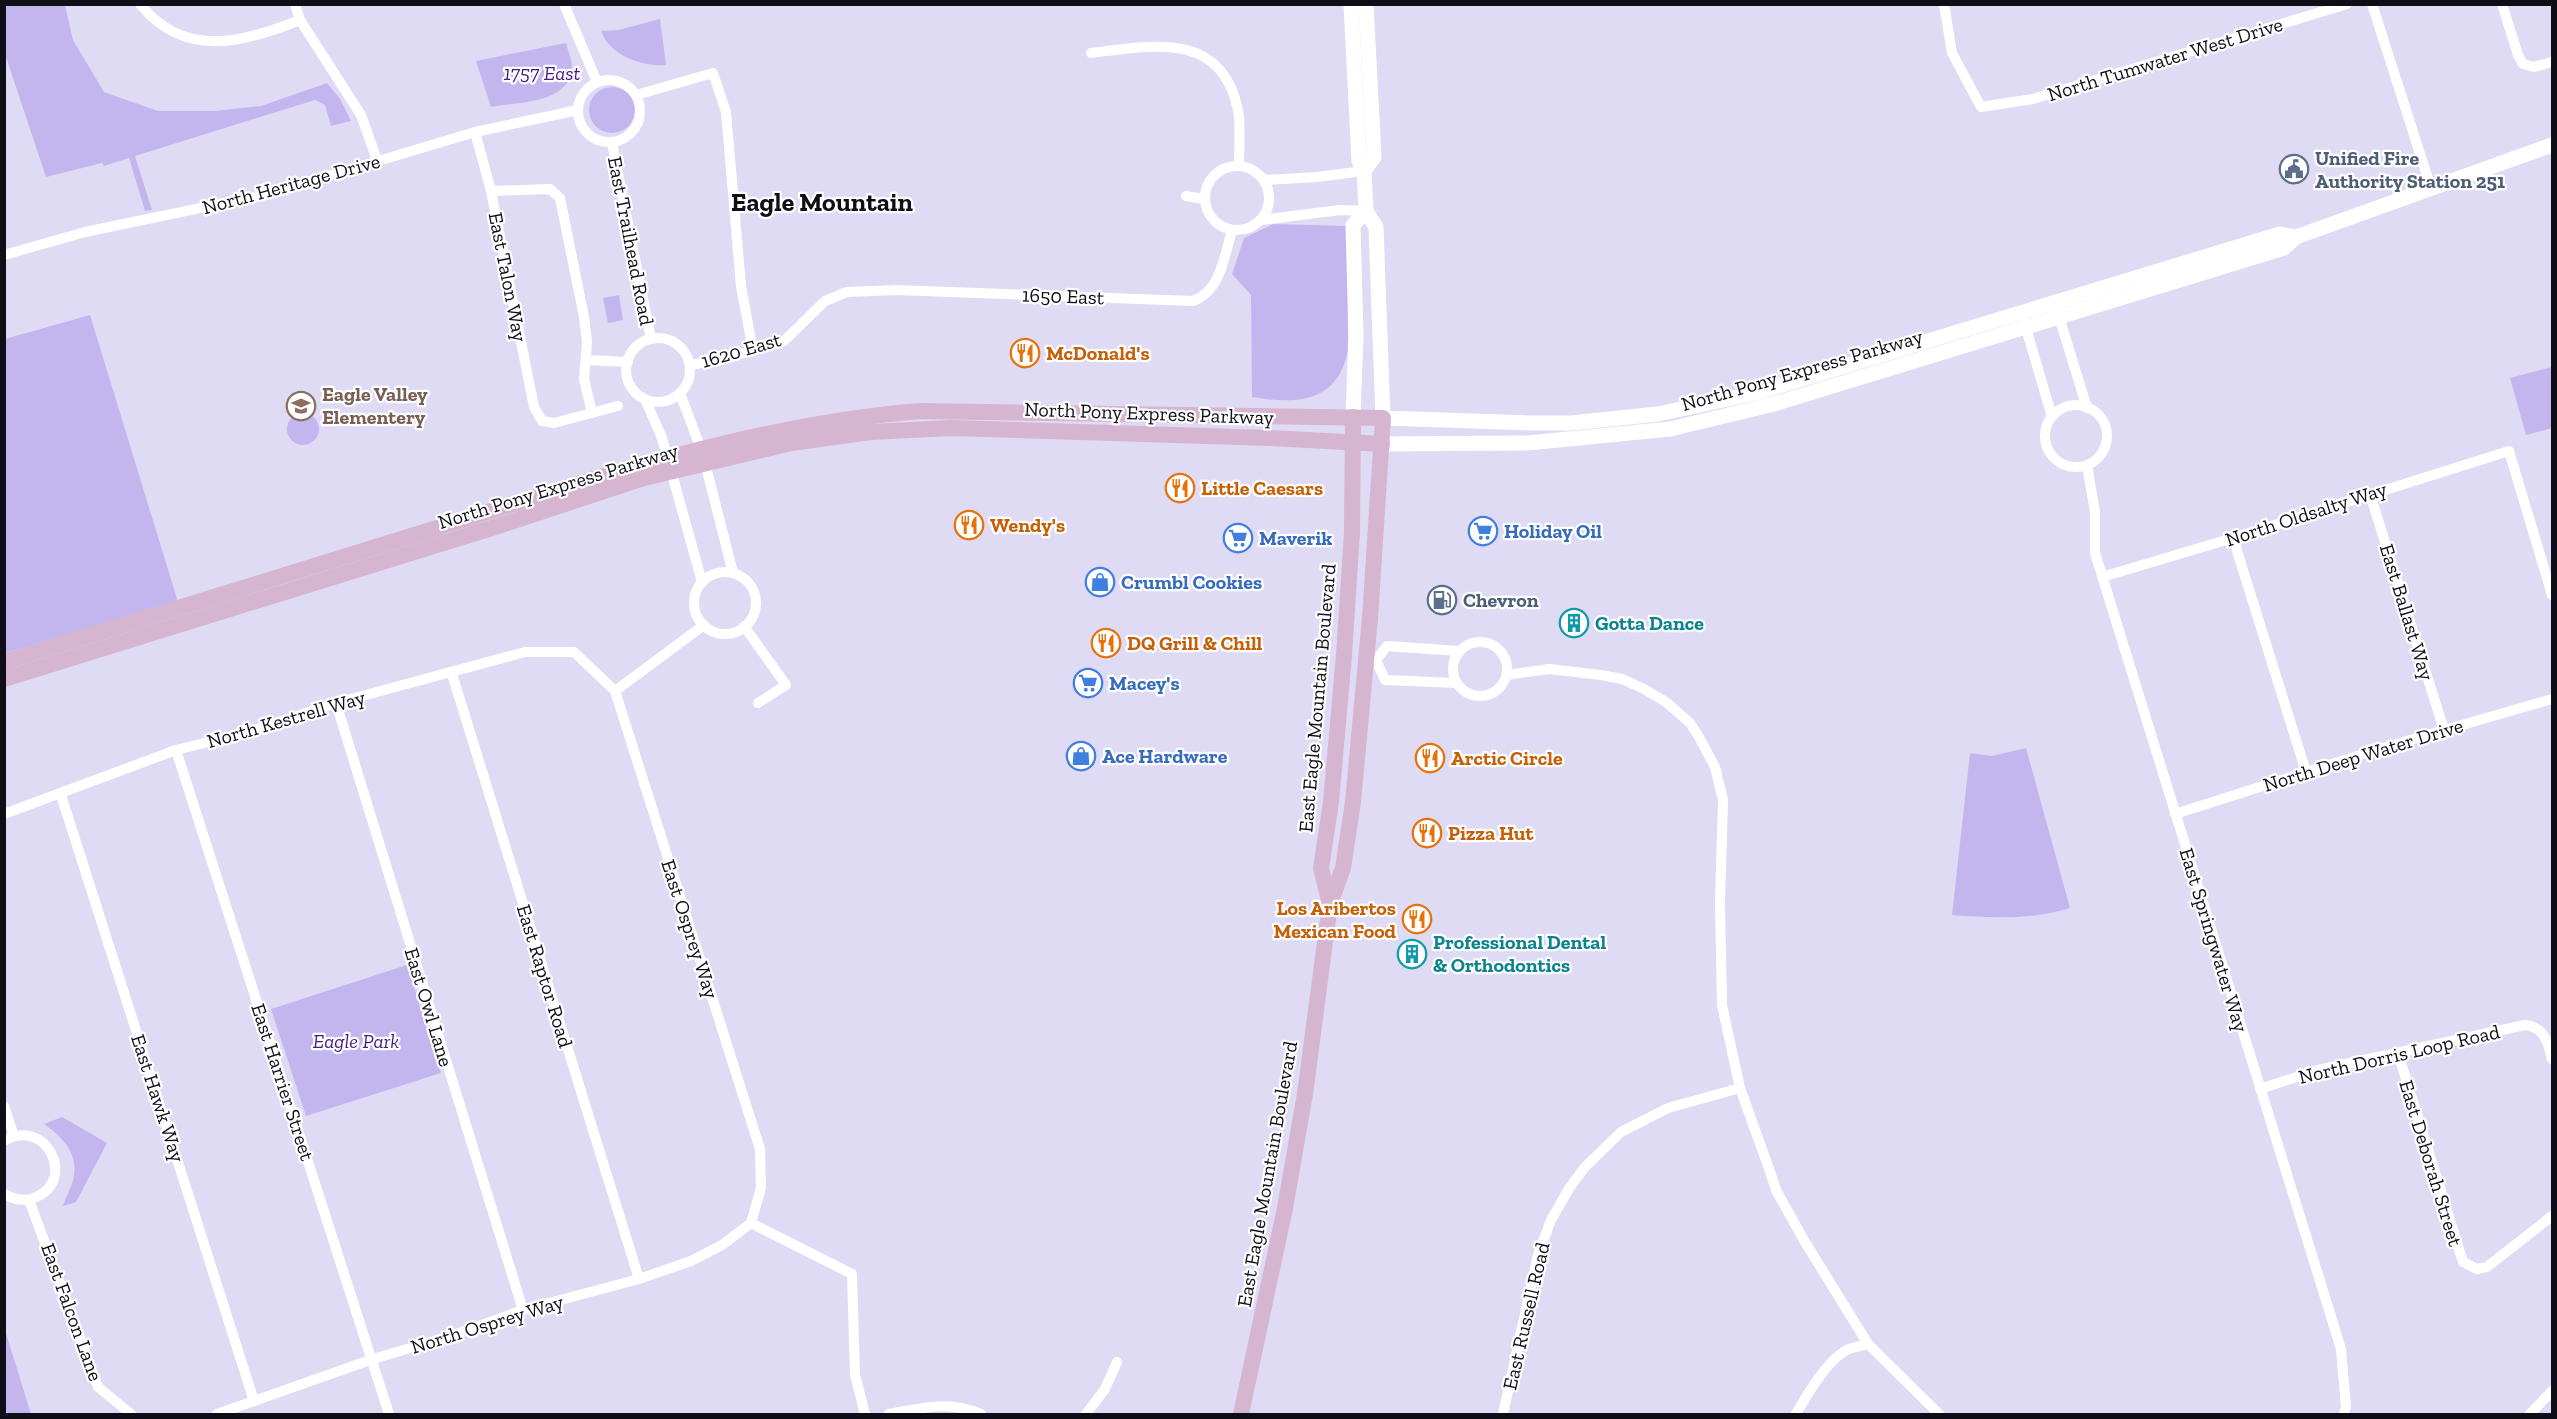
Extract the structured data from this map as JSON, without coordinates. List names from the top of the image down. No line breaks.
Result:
{"streets":{"main road":["North Pony Express Parkway","East Eagle Mountain Boulevard"],"street":["North Tumwater West Drive","North Heritage Drive","East Trailhead Road","East Talon Way","1650 East","1620 East","North Oldsalty Way","East Ballast Way","North Kestrell Way","North Deep Water Drive","East Osprey Way","East Springwater Way","East Raptor Road","East Owl Lane","North Dorris Loop Road","East Harrier Street","East Hawk Way","East Deborah Street","East Falcon Lane","East Russell Road","North Osprey Way"]},"crossings":[["North Heritage Drive","East Trailhead Road"],["North Heritage Drive","East Talon Way"],["East Trailhead Road","1620 East"],["1650 East","1620 East"],["North Pony Express Parkway","East Eagle Mountain Boulevard"],["North Oldsalty Way","East Ballast Way"],["North Oldsalty Way","East Springwater Way"],["East Ballast Way","North Deep Water Drive"],["North Kestrell Way","East Osprey Way"],["North Kestrell Way","East Raptor Road"],["North Kestrell Way","East Owl Lane"],["North Kestrell Way","East Harrier Street"],["North Kestrell Way","East Hawk Way"],["North Deep Water Drive","East Springwater Way"],["East Osprey Way","North Osprey Way"],["East Springwater Way","North Dorris Loop Road"],["East Raptor Road","North Osprey Way"],["East Owl Lane","North Osprey Way"],["North Dorris Loop Road","East Deborah Street"],["East Harrier Street","North Osprey Way"],["East Hawk Way","North Osprey Way"]],"districts":["Eagle Mountain"],"parks":["1757 East","Eagle Park"],"places":{"public building":["Unified Fire Authority Station 251"],"restaurant":["McDonald's","Little Caesars","Wendy's","DQ Grill & Chill","Arctic Circle","Pizza Hut","Los Aribertos Mexican Food"],"school or university":["Eagle Valley Elementery"],"supermarket":["Holiday Oil","Maverik","Macey's"],"shop":["Crumbl Cookies","Ace Hardware"],"fuel station":["Chevron"],"building":["Gotta Dance","Professional Dental & Orthodontics"]}}
